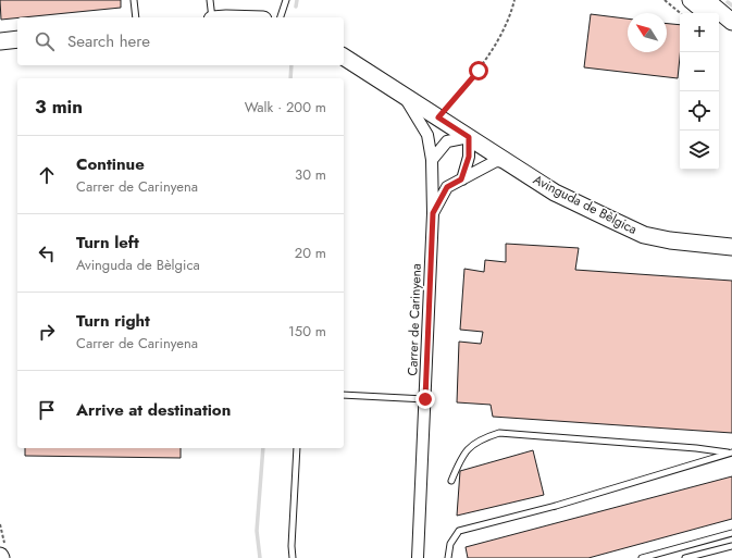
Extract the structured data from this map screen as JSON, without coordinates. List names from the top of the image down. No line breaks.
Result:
{"streets":{"street":["Avinguda de Bèlgica","Carrer de Carinyena"]},"crossings":[["Avinguda de Bèlgica","Carrer de Carinyena"]],"north":"top left","page":{"map_buttons":["+","−"],"search":"Search here","heading":["3 min","Walk · 200 m"],"list":[["Continue","Carrer de Carinyena","30 m"],["Turn left","Avinguda de Bèlgica","20 m"],["Turn right","Carrer de Carinyena","150 m"],"Arrive at destination"]}}
